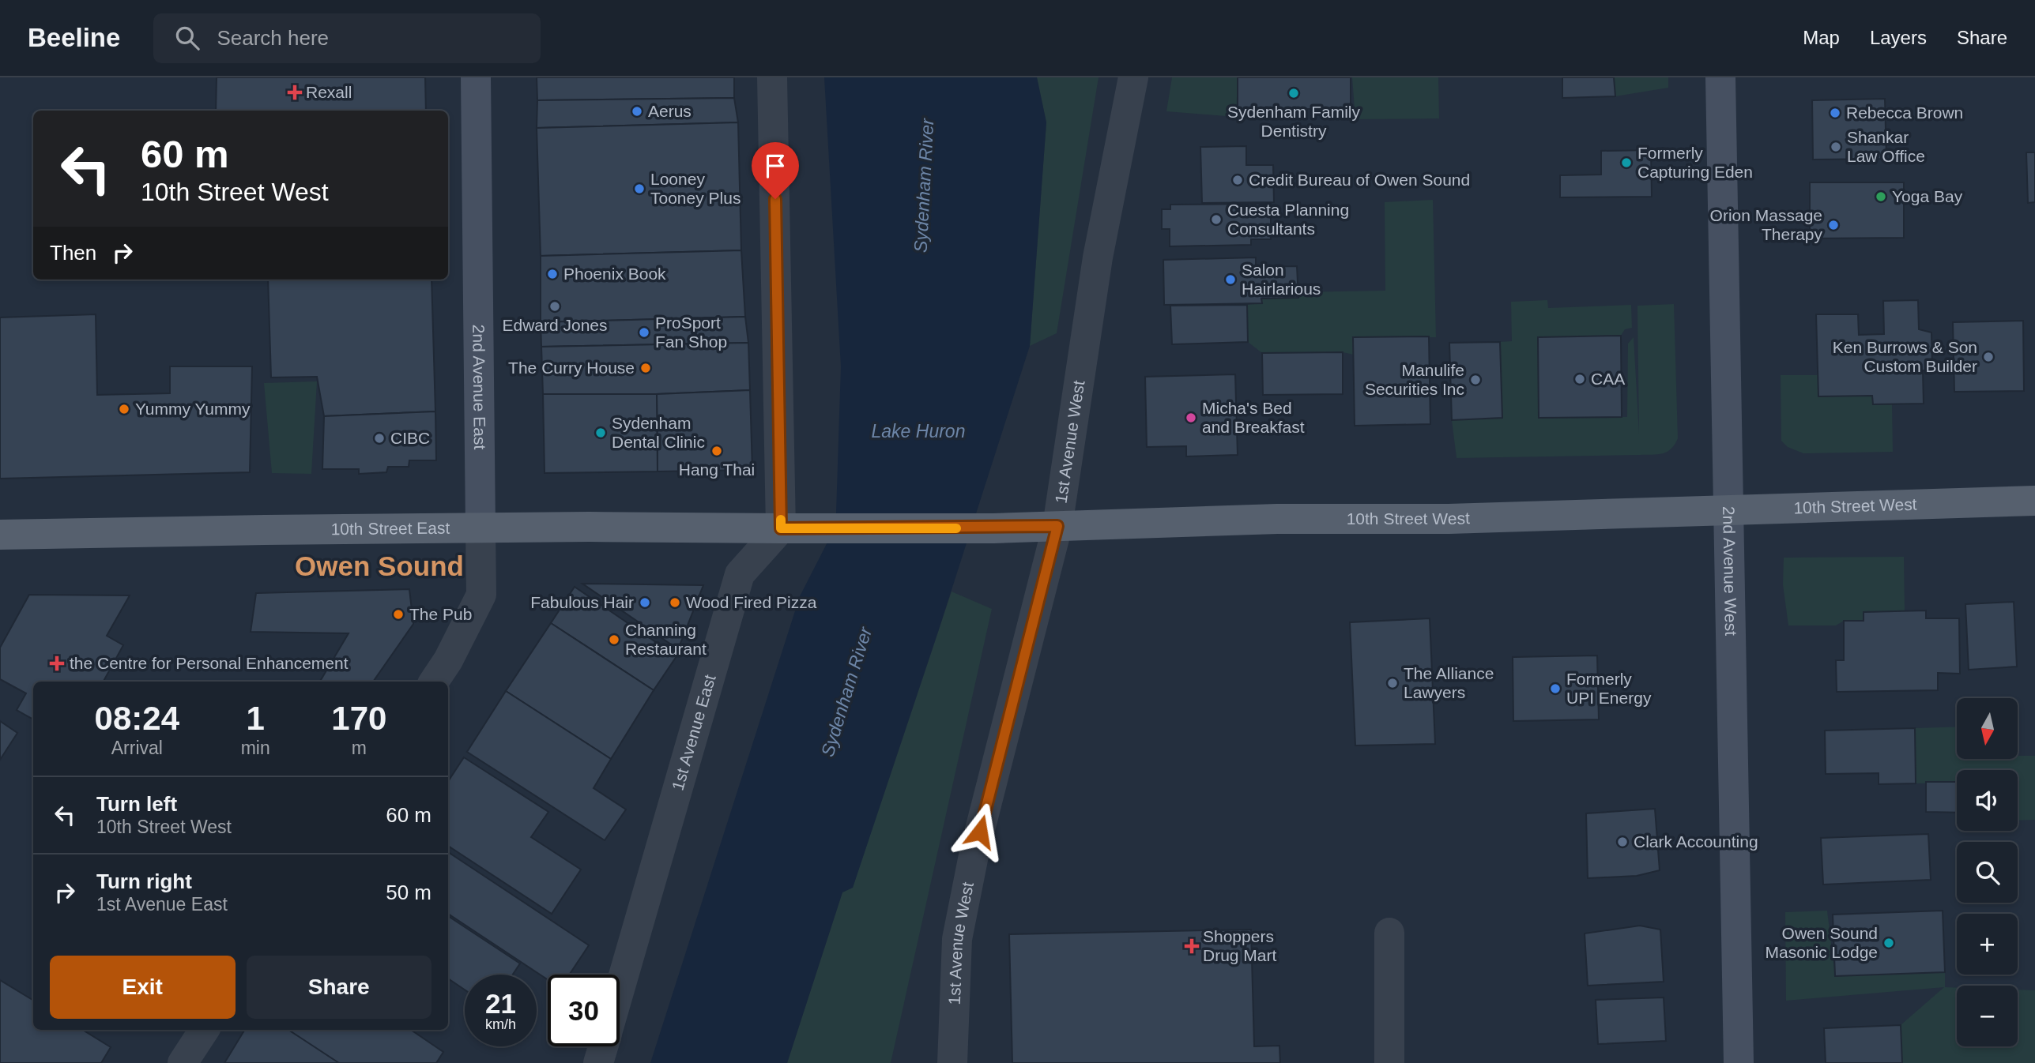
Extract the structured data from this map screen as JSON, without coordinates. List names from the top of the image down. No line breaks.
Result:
{"streets":{"main road":["10th Street West","10th Street East"],"street":["2nd Avenue East","1st Avenue West","2nd Avenue West","1st Avenue East"]},"crossings":[["2nd Avenue East","10th Street East"],["1st Avenue West","10th Street West"],["10th Street West","10th Street East"],["10th Street West","2nd Avenue West"],["10th Street West","1st Avenue East"],["10th Street East","1st Avenue East"]],"districts":["Owen Sound"],"water":["Sydenham River","Lake Huron"],"places":{"health":["Rexall","the Centre for Personal Enhancement","Shoppers Drug Mart"],"other":["Sydenham Family Dentistry","Aerus","Rebecca Brown","Shankar Law Office","Formerly Capturing Eden","Credit Bureau of Owen Sound","Looney Tooney Plus","Yoga Bay","Cuesta Planning Consultants","Orion Massage Therapy","Phoenix Book","Salon Hairlarious","Edward Jones","ProSport Fan Shop","Ken Burrows & Son Custom Builder","The Curry House","CAA","Manulife Securities Inc","Yummy Yummy","Micha's Bed and Breakfast","Sydenham Dental Clinic","CIBC","Hang Thai","Fabulous Hair","Wood Fired Pizza","The Pub","Channing Restaurant","The Alliance Lawyers","Formerly UPI Energy","Clark Accounting","Owen Sound Masonic Lodge"]},"north":"bottom","page":{"header":"Beeline","search":"Search here","nav":["Map","Layers","Share"],"turn":["60 m","10th Street West"],"then":"Then","eta":["08:24","Arrival","1","min","170","m"],"map_buttons":["+","−"],"list":[{"name":"Turn left","note":"10th Street West","value":"60 m"},{"name":"Turn right","note":"1st Avenue East","value":"50 m"}],"buttons":["Exit","Share"],"speed":"21 km/h","limit":"30"}}
